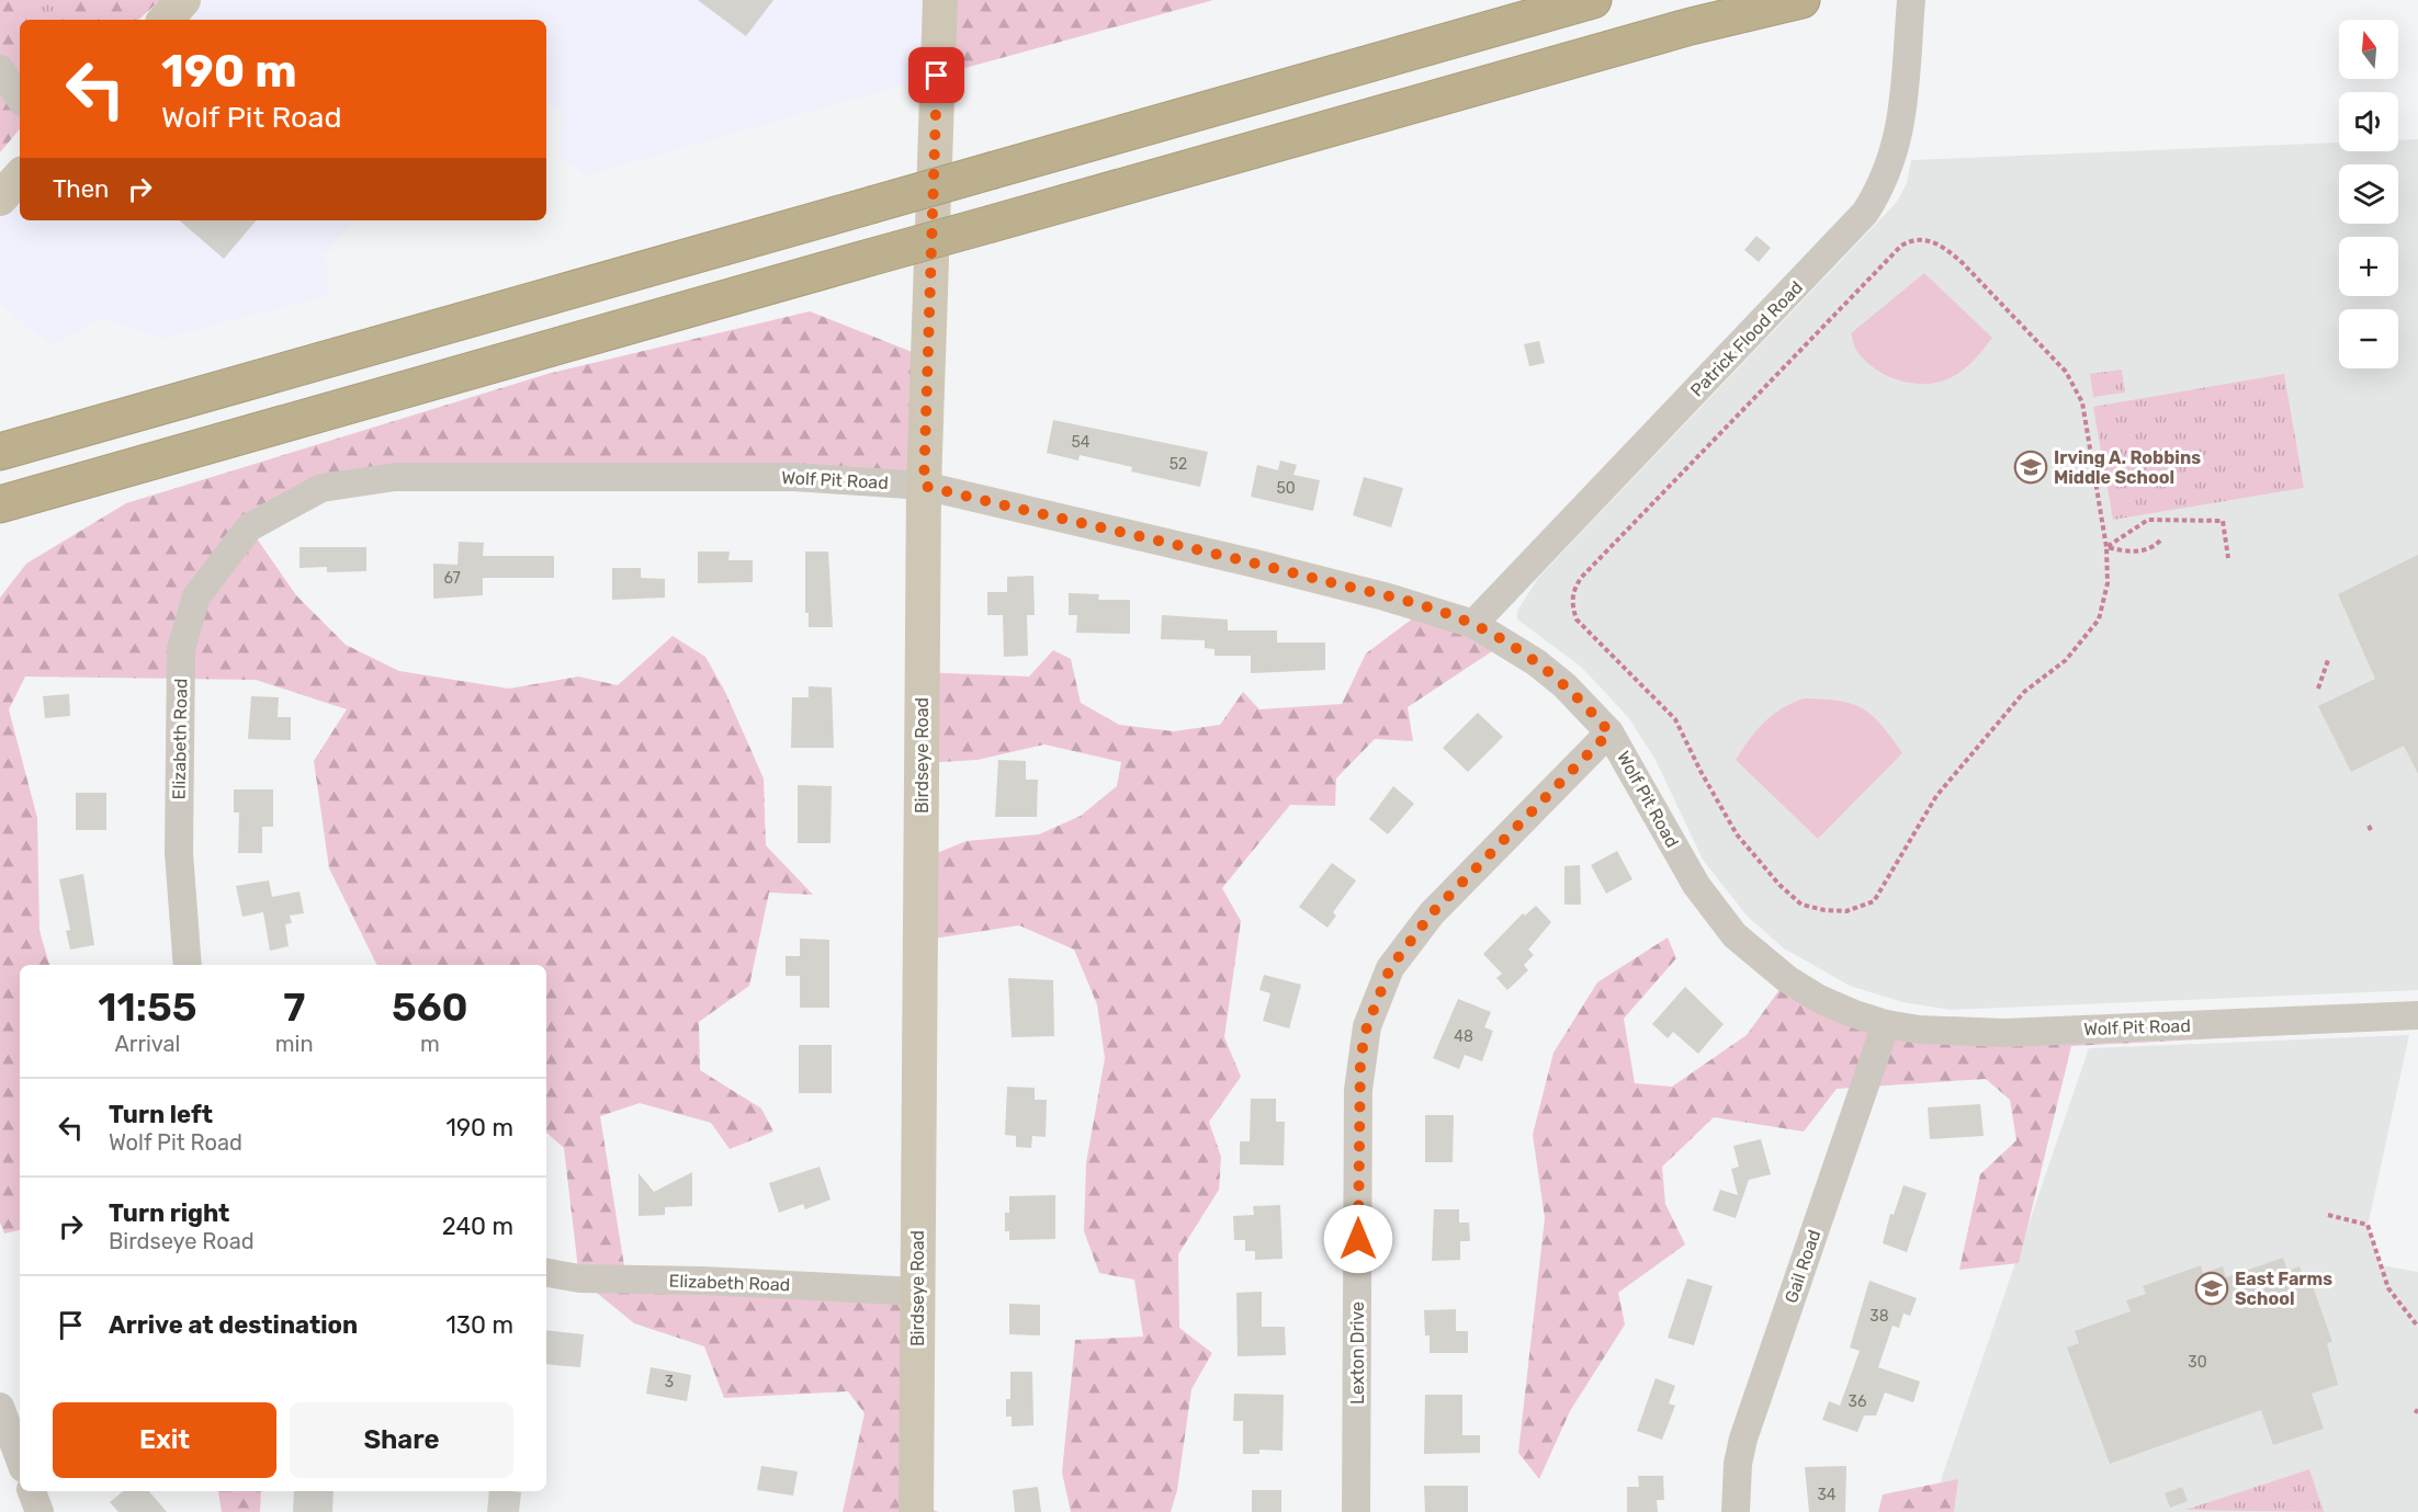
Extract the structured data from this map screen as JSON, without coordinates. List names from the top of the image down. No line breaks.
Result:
{"streets":{"main road":["Birdseye Road"],"street":["Patrick Flood Road","Wolf Pit Road","Elizabeth Road","Gail Road","Lexton Drive"]},"crossings":[["Patrick Flood Road","Wolf Pit Road"],["Wolf Pit Road","Elizabeth Road"],["Wolf Pit Road","Birdseye Road"],["Wolf Pit Road","Gail Road"],["Wolf Pit Road","Lexton Drive"],["Elizabeth Road","Birdseye Road"]],"places":{"school or university":["Irving A. Robbins Middle School","East Farms School"]},"house_numbers":["54","52","50","67","48","38","30","3","36","34"],"north":"top","page":{"map_buttons":["+","−"],"turn":["190 m","Wolf Pit Road"],"then":"Then","eta":["11:55","Arrival","7","min","560","m"],"list":[{"name":"Turn left","note":"Wolf Pit Road","value":"190 m"},{"name":"Turn right","note":"Birdseye Road","value":"240 m"},{"name":"Arrive at destination","value":"130 m"}],"buttons":["Exit","Share"]}}
